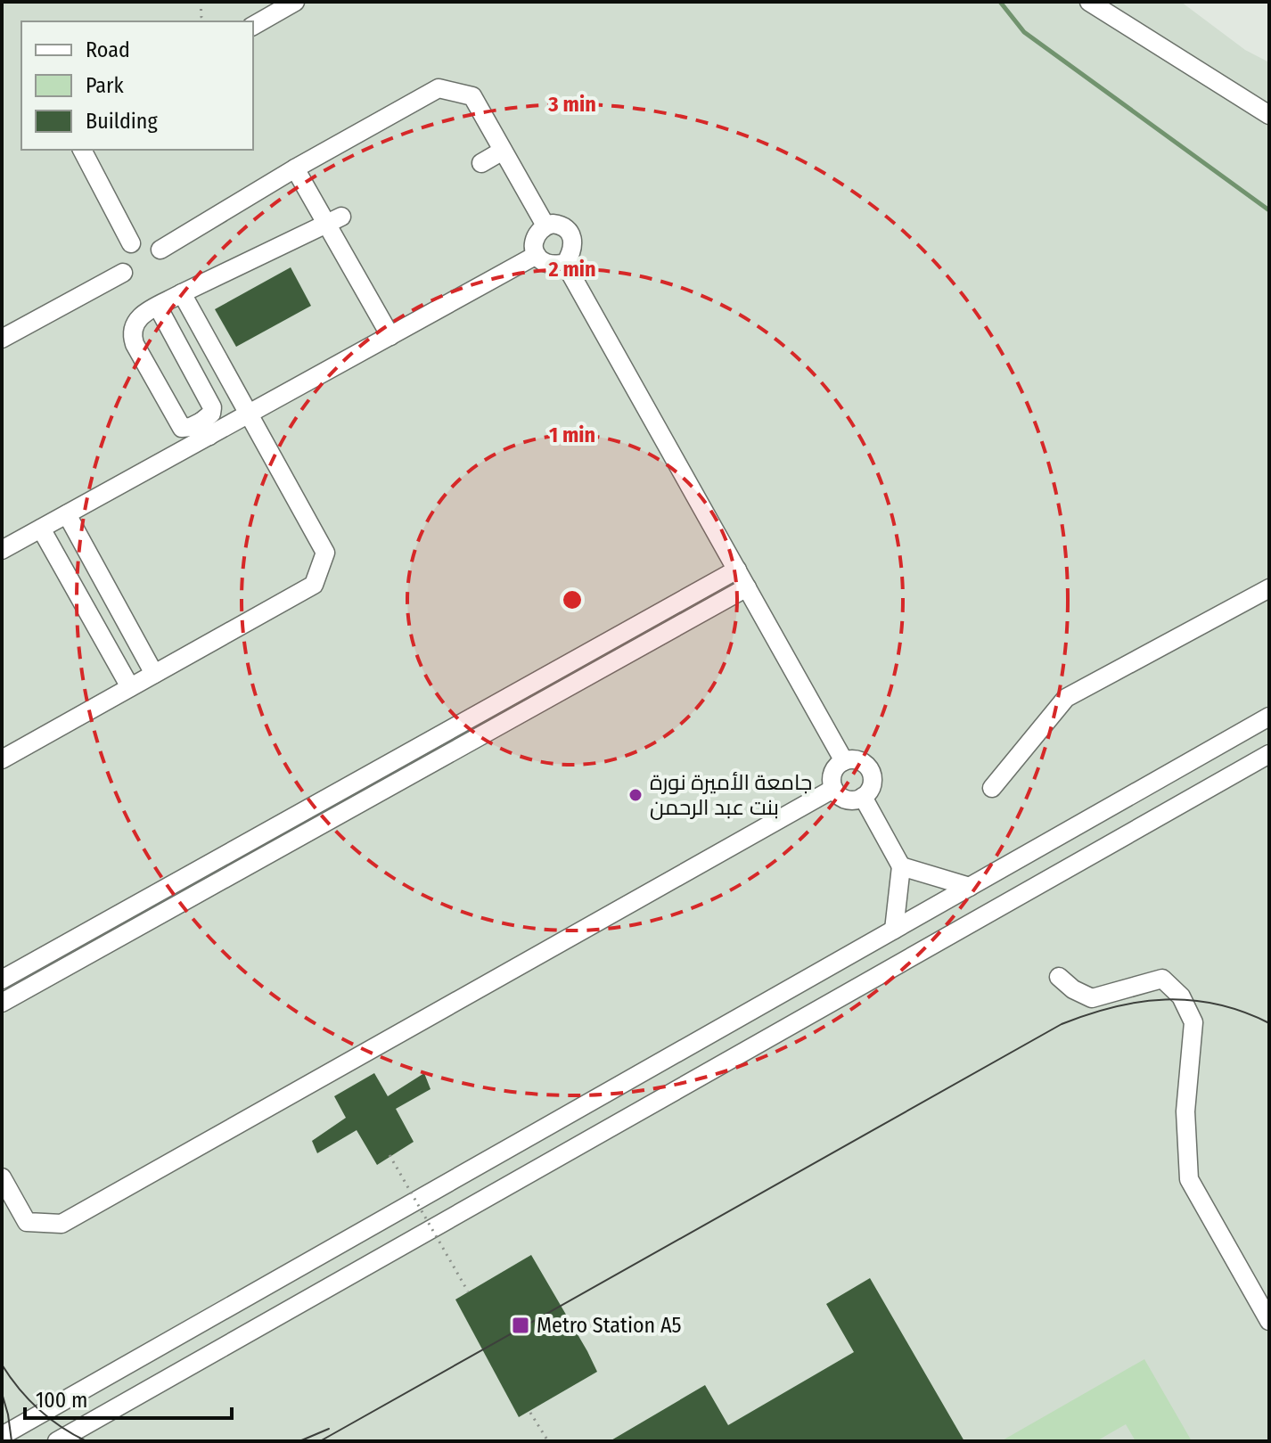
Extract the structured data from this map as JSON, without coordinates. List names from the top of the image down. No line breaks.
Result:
{"places":{"other":["جامعة الأميرة نورة بنت عبد الرحمن"],"transit":["Metro Station A5"]},"legend":["Road","Park","Building"],"scale_bar":"100 m","rings":["3 min","2 min","1 min"]}
